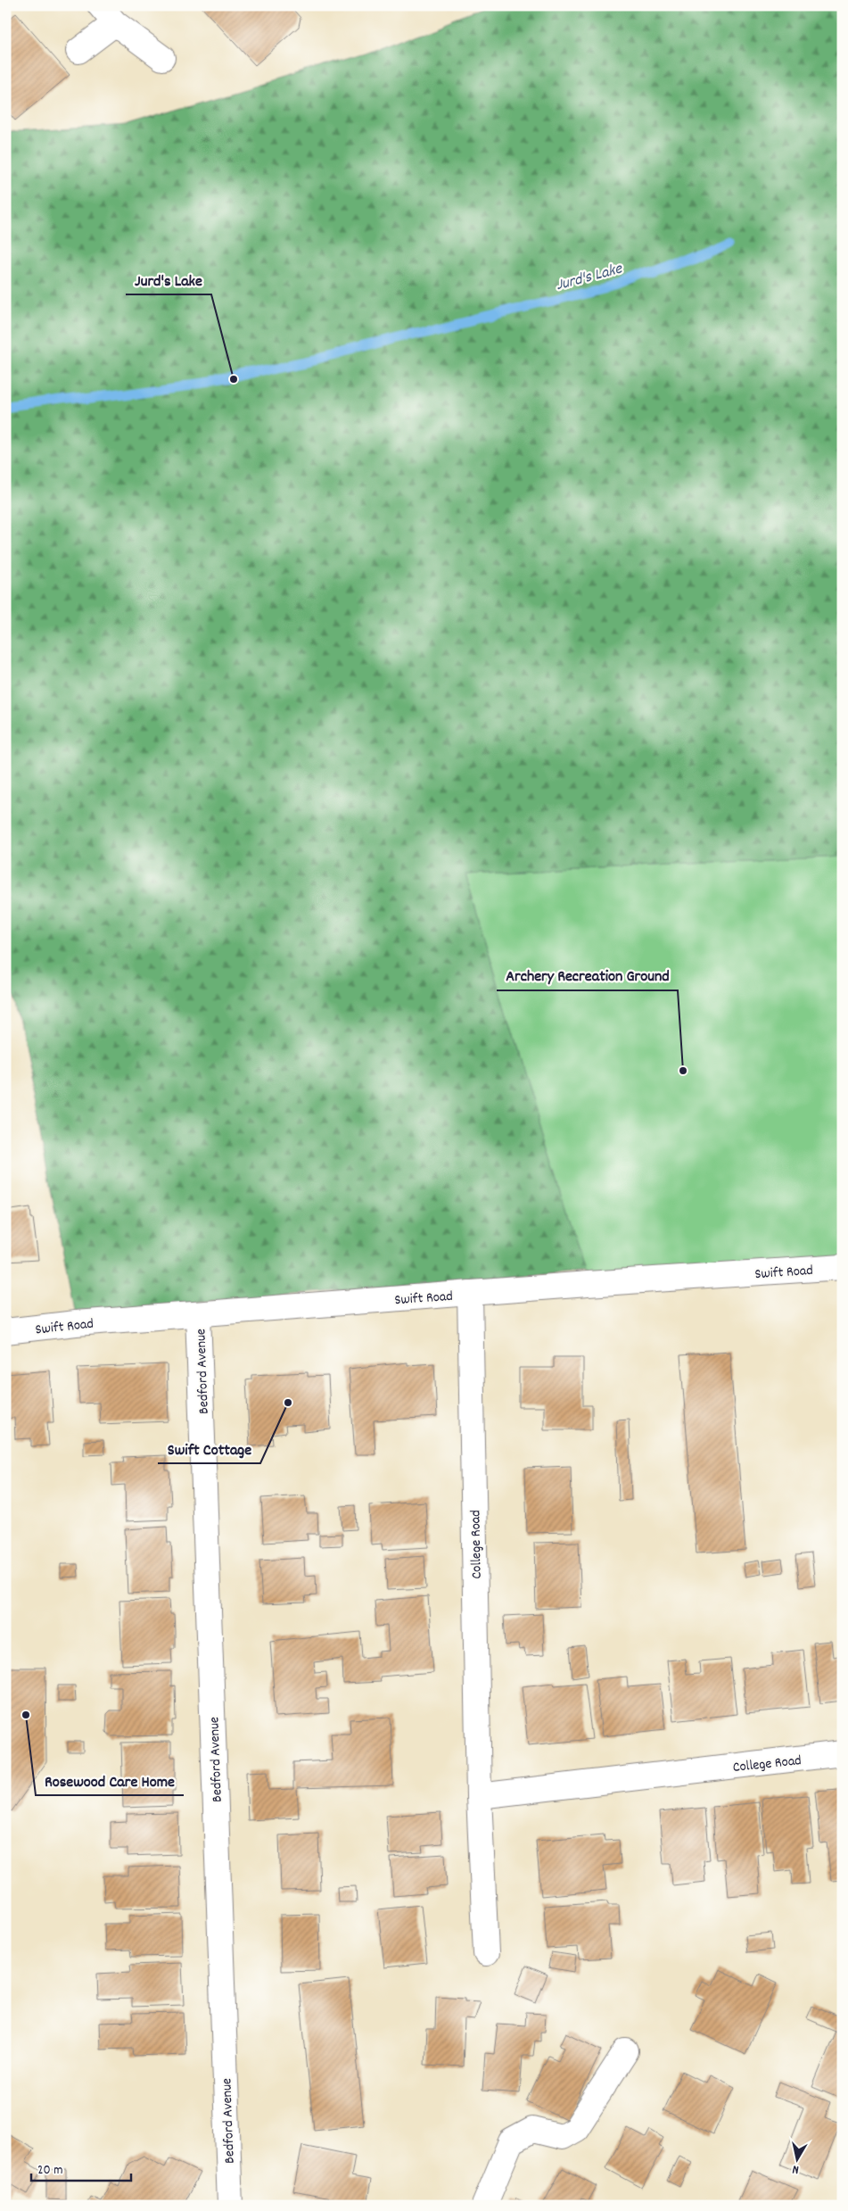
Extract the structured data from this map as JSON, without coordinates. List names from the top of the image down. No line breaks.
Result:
{"streets":{"street":["Swift Road","Bedford Avenue","College Road"]},"crossings":[["Swift Road","Bedford Avenue"],["Swift Road","College Road"]],"water":["Jurd's Lake"],"places":["Jurd's Lake","Archery Recreation Ground","Swift Cottage","Rosewood Care Home"],"scale_bar":"20 m","north":"bottom"}
